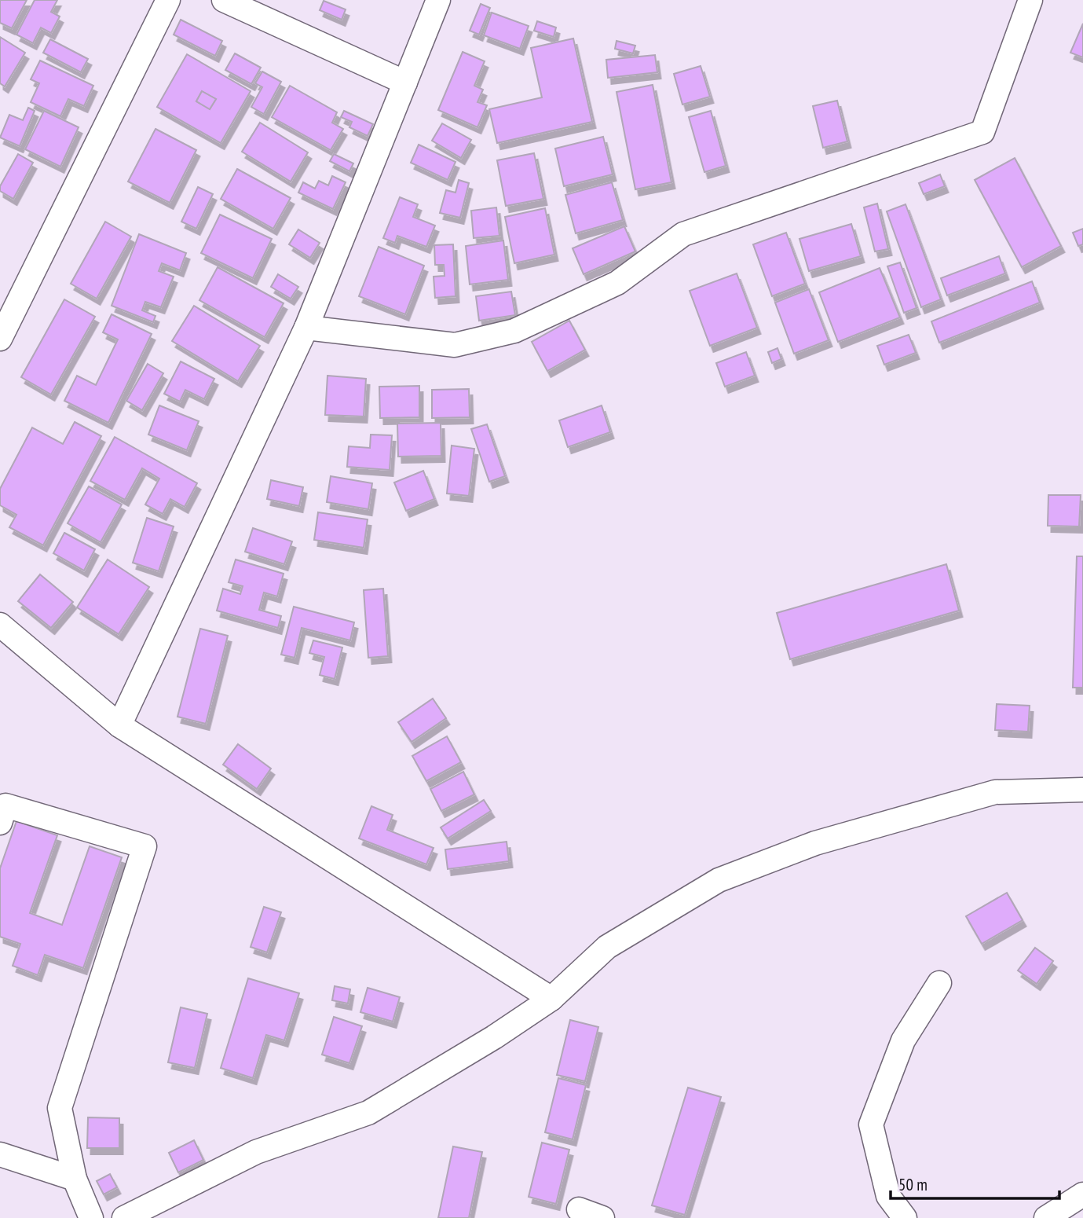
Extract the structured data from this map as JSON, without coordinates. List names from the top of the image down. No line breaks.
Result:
{"scale_bar":"50 m"}
